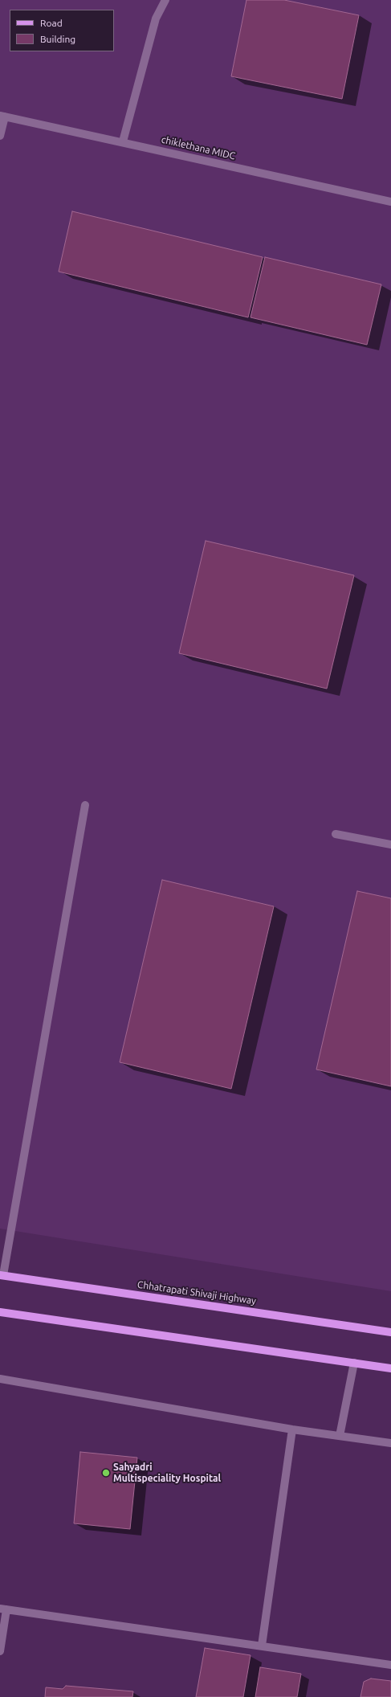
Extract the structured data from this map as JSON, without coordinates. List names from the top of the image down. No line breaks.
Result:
{"streets":{"main road":["Chhatrapati Shivaji Highway"],"street":["chiklethana MIDC"]},"places":["Sahyadri Multispeciality Hospital"],"legend":["Road","Building"]}
